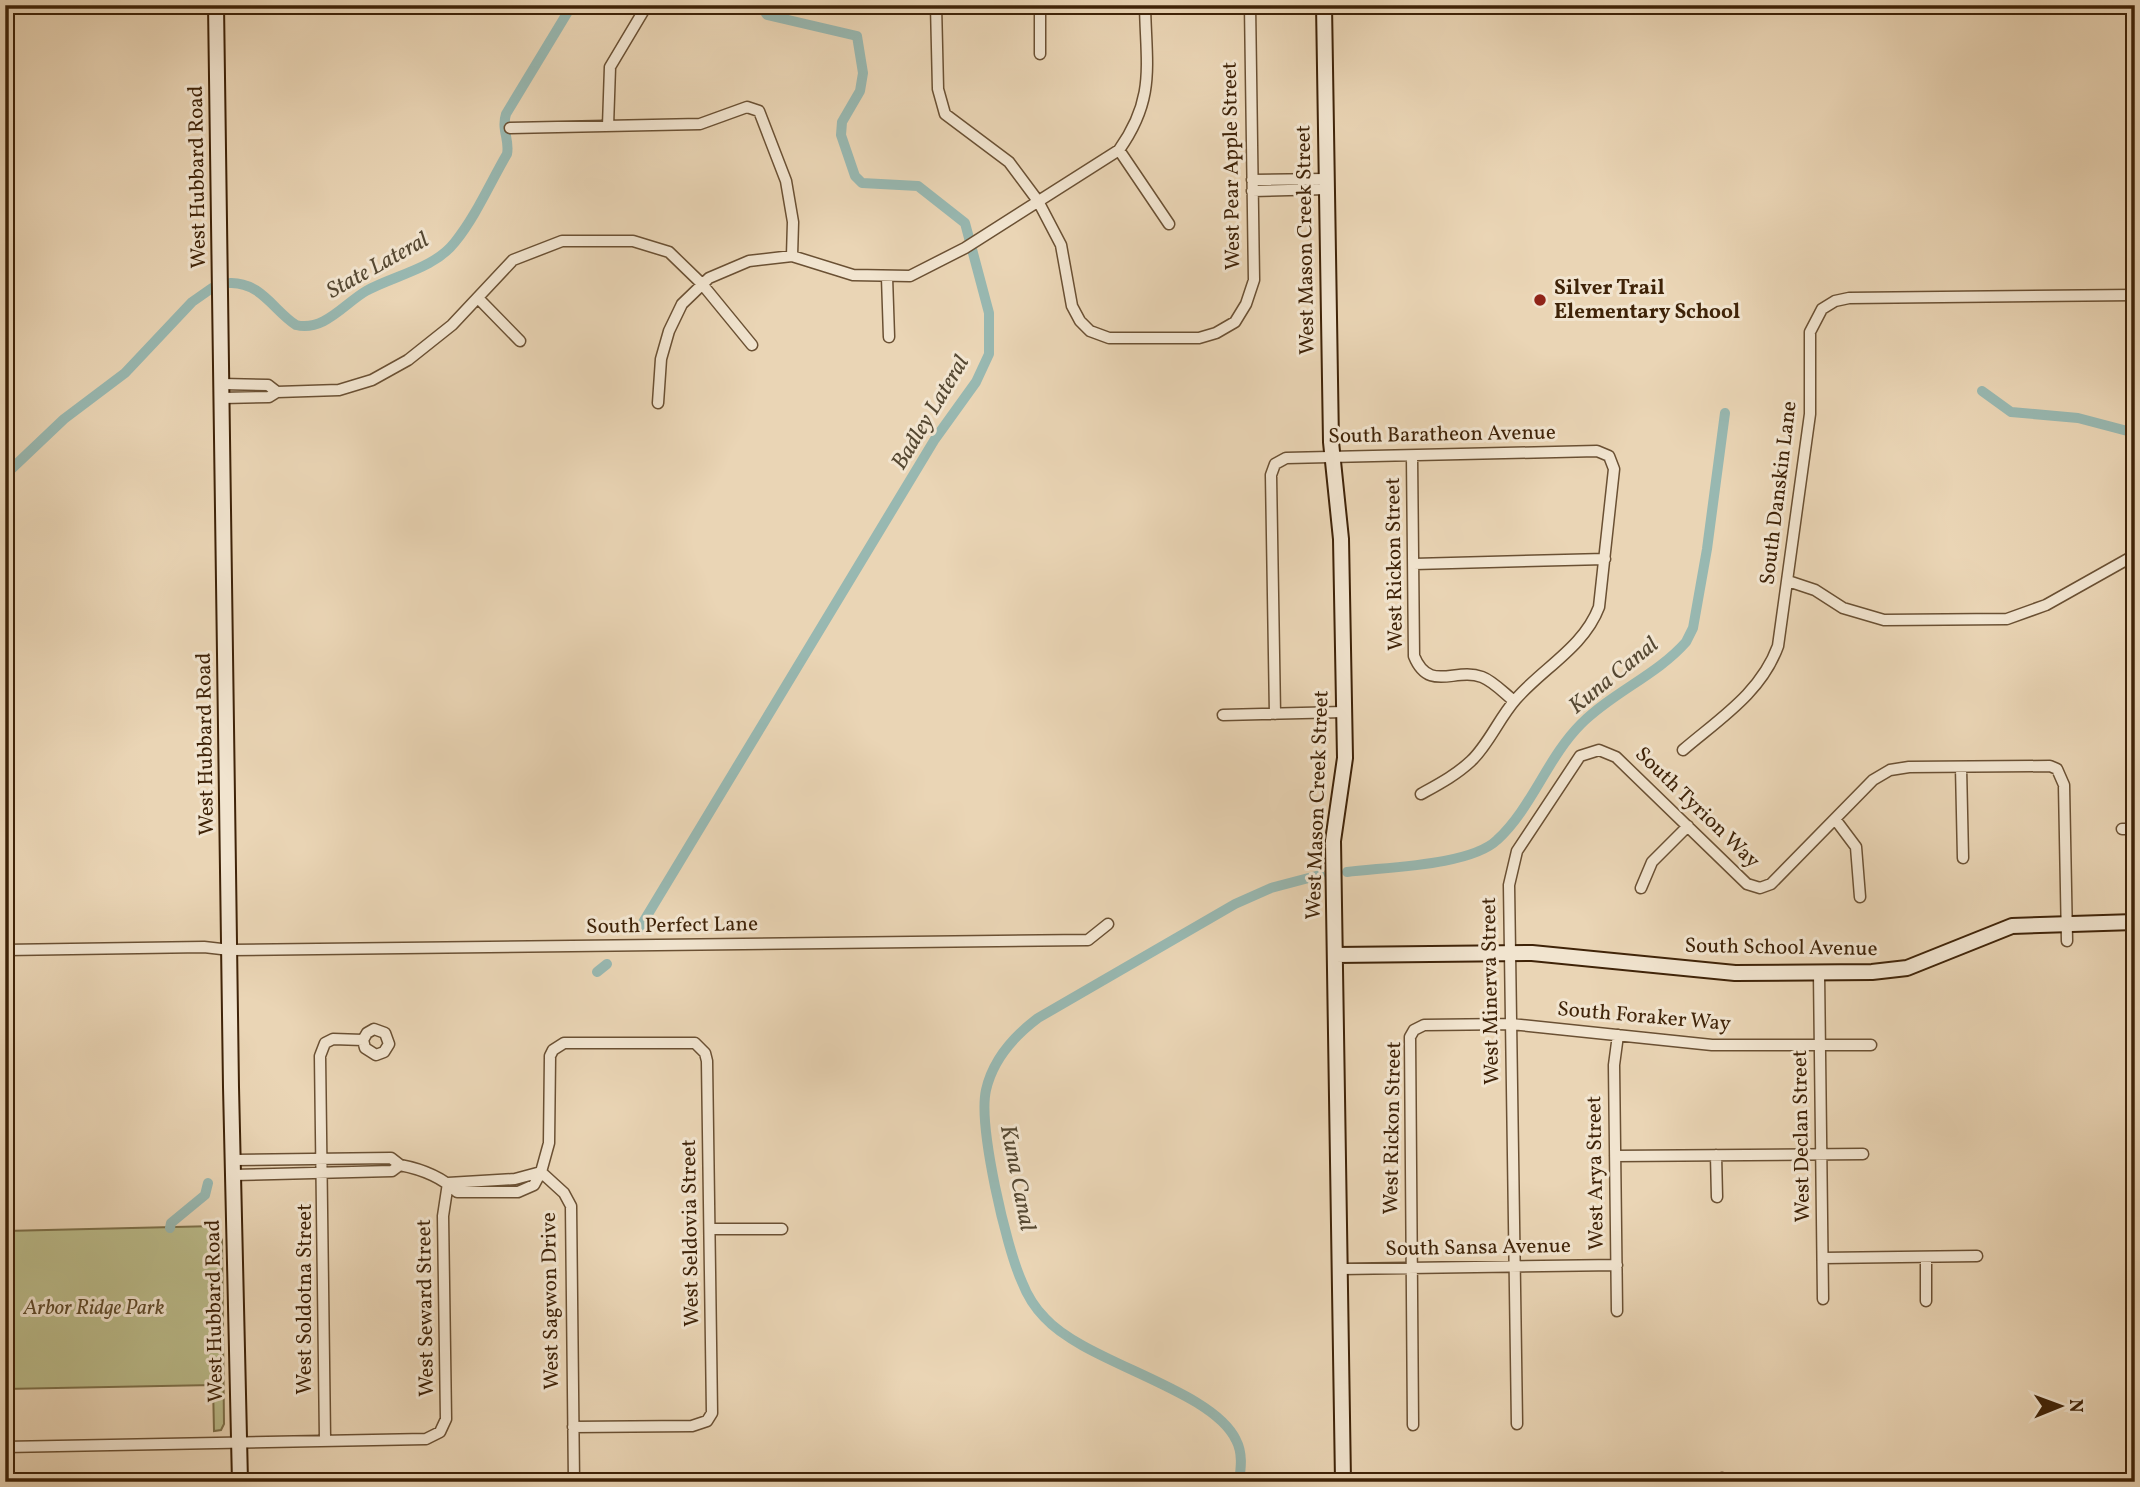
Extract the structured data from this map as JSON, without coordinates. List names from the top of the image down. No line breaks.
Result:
{"streets":{"street":["West Pear Apple Street","West Hubbard Road","West Mason Creek Street","South Baratheon Avenue","South Danskin Lane","West Rickon Street","South Tyrion Way","South Perfect Lane","South School Avenue","West Minerva Street","South Foraker Way","West Declan Street","West Arya Street","West Seldovia Street","South Sansa Avenue","West Soldotna Street","West Sagwon Drive","West Seward Street"]},"crossings":[["West Hubbard Road","South Perfect Lane"],["West Mason Creek Street","South Baratheon Avenue"],["West Mason Creek Street","South School Avenue"],["West Mason Creek Street","South Sansa Avenue"],["South Baratheon Avenue","West Rickon Street"],["West Rickon Street","South Foraker Way"],["West Rickon Street","South Sansa Avenue"],["South Tyrion Way","South School Avenue"],["South Tyrion Way","West Minerva Street"],["South School Avenue","West Minerva Street"],["South School Avenue","West Declan Street"],["West Minerva Street","South Foraker Way"],["West Minerva Street","South Sansa Avenue"],["South Foraker Way","West Declan Street"],["South Foraker Way","West Arya Street"],["West Arya Street","South Sansa Avenue"],["West Seldovia Street","West Sagwon Drive"],["West Soldotna Street","West Seward Street"]],"water":["State Lateral","Badley Lateral","Kuna Canal"],"parks":["Arbor Ridge Park"],"places":["Silver Trail Elementary School"],"north":"right"}
